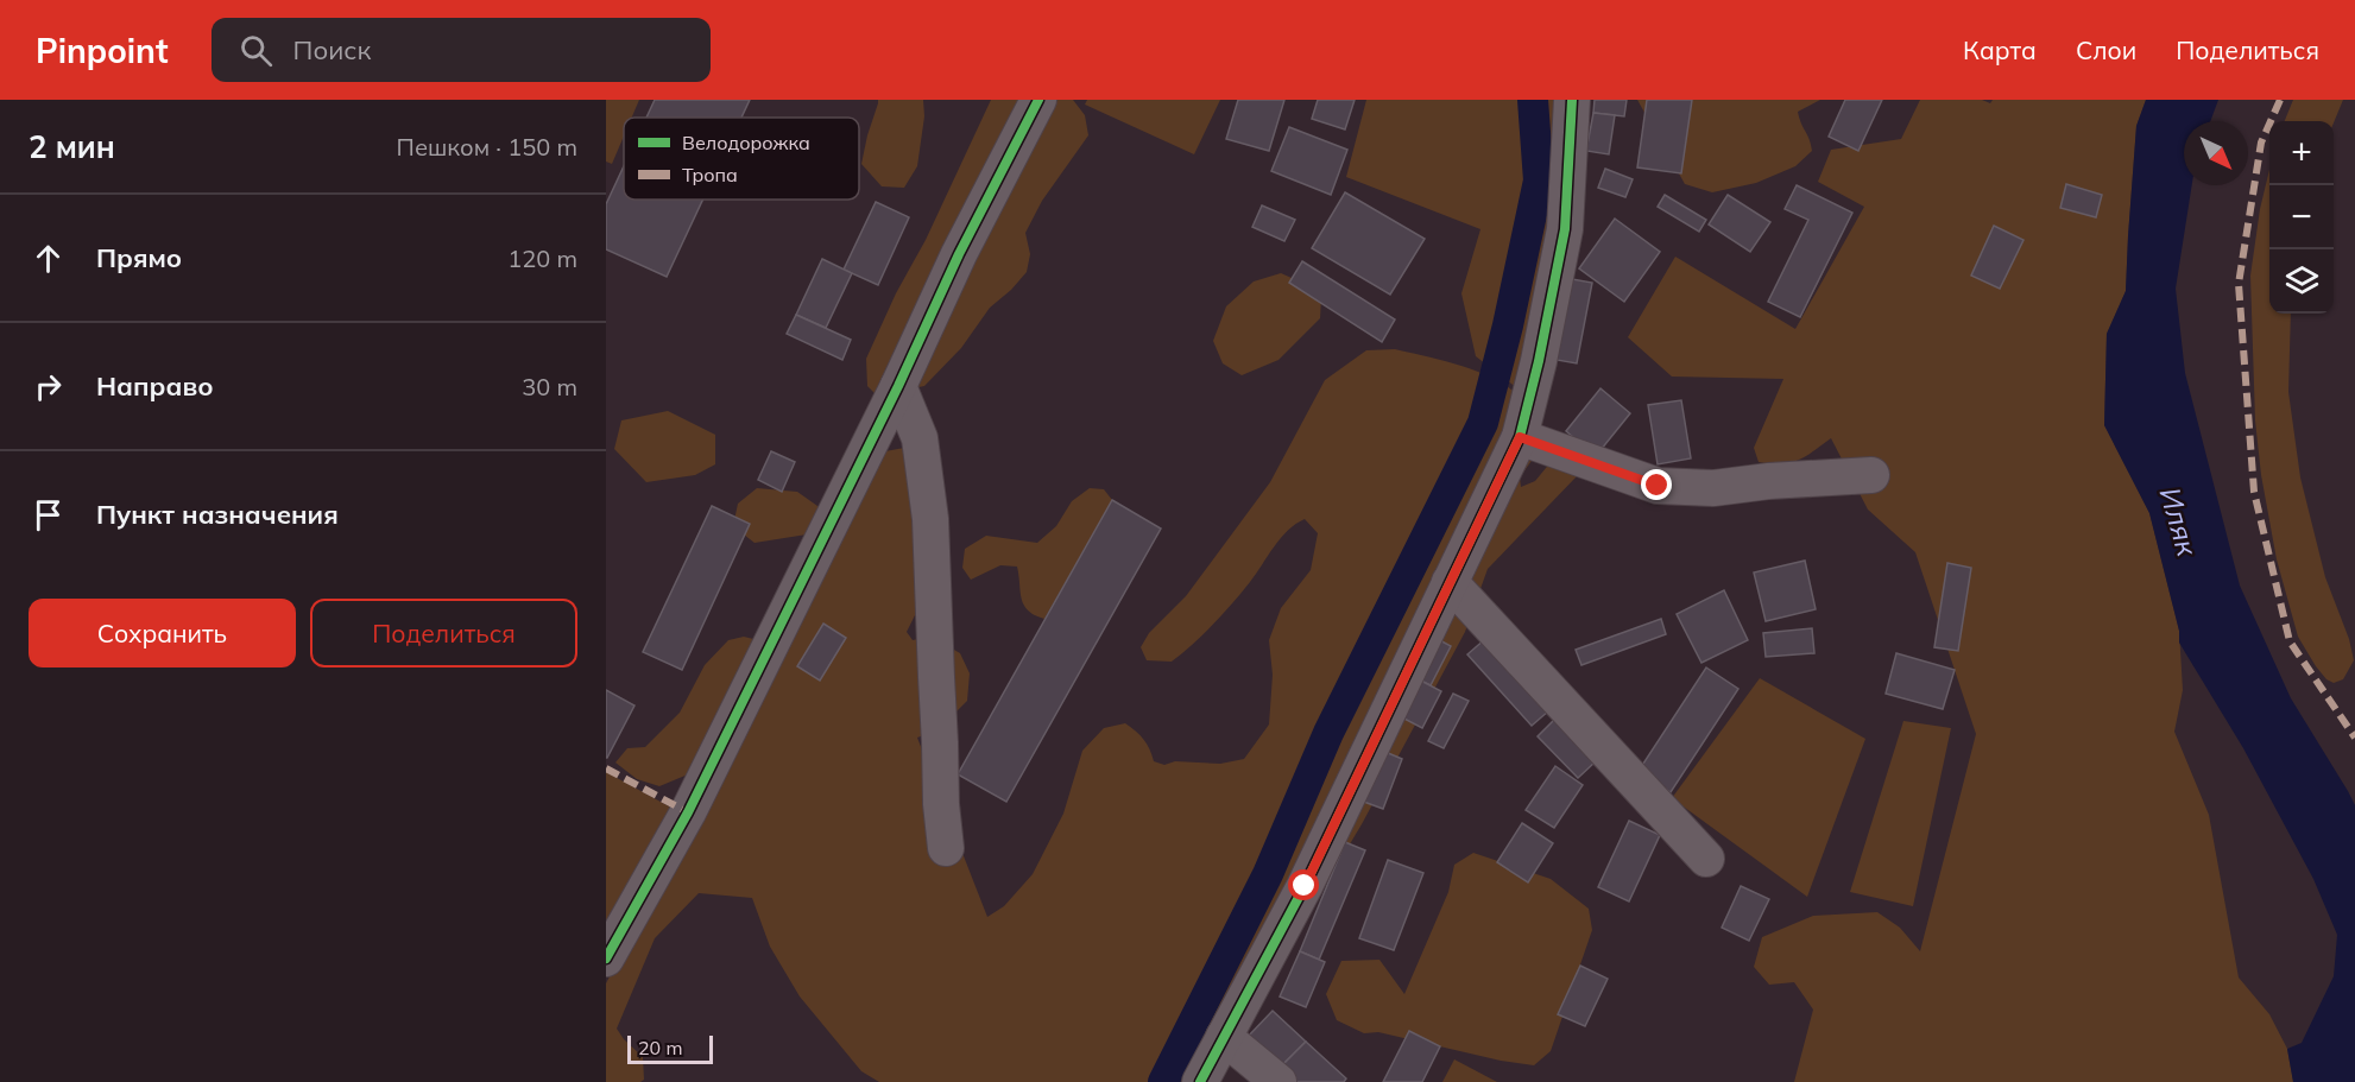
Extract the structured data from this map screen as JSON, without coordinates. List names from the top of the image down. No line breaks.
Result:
{"water":["Иляк"],"legend":["Велодорожка","Тропа"],"scale_bar":"20 m","north":"bottom right","page":{"header":"Pinpoint","search":"Поиск","nav":["Карта","Слои","Поделиться"],"heading":["2 мин","Пешком · 150 m"],"map_buttons":["+","−"],"list":[["Прямо","120 m"],["Направо","30 m"],"Пункт назначения"],"buttons":["Сохранить","Поделиться"],"scale":"20 m"}}
